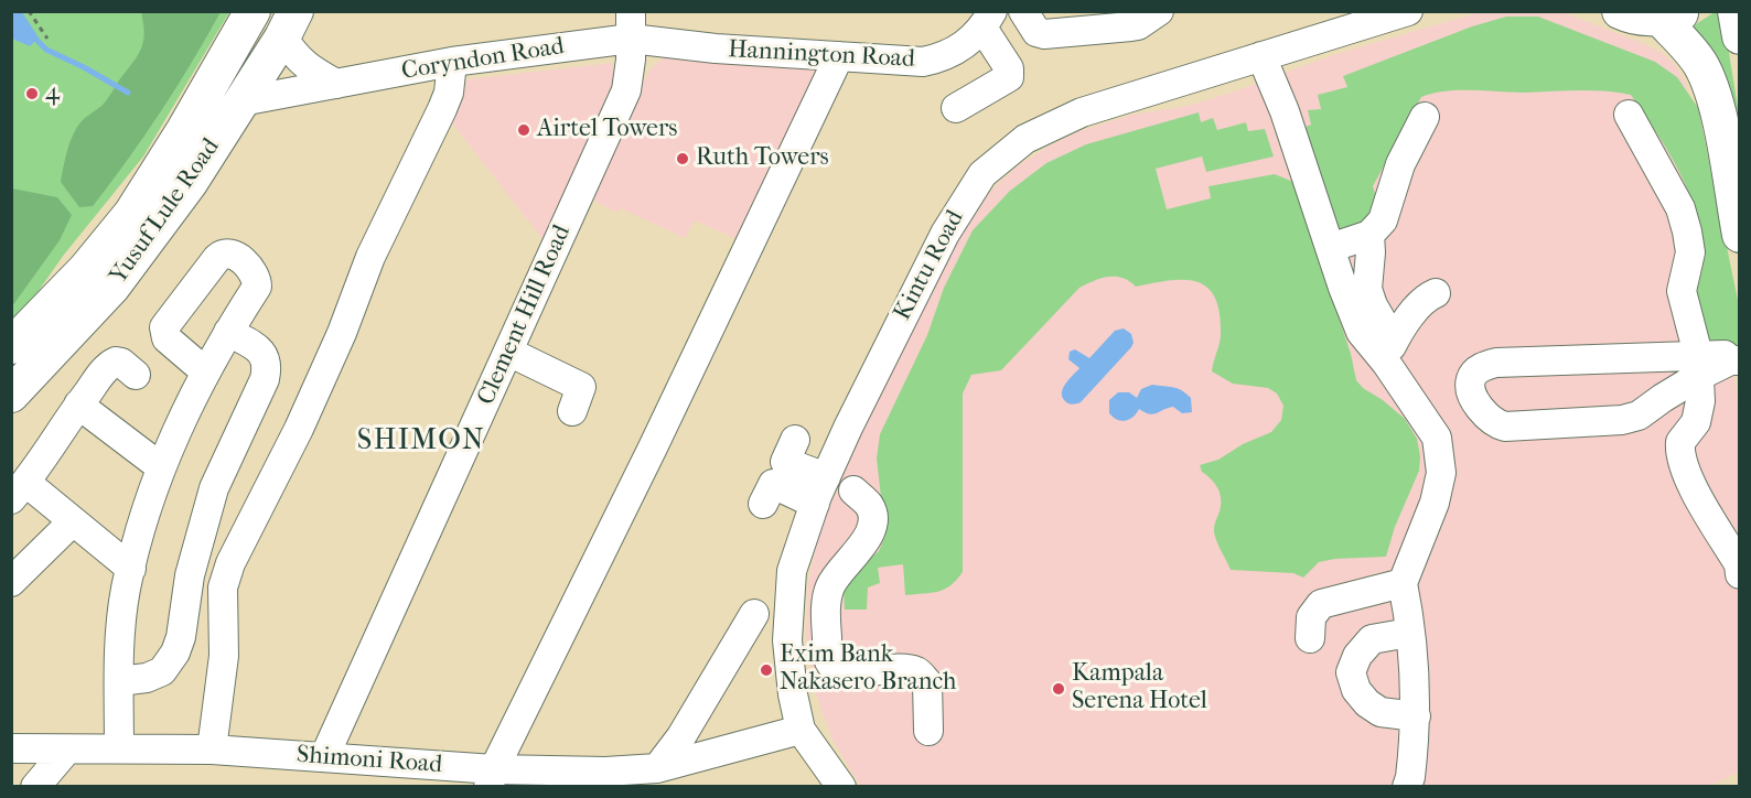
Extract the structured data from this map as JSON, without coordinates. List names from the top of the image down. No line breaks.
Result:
{"streets":{"main road":["Yusuf Lule Road"],"street":["Hannington Road","Coryndon Road","Kintu Road","Clement Hill Road","Shimoni Road"]},"crossings":[["Hannington Road","Coryndon Road"],["Hannington Road","Clement Hill Road"],["Coryndon Road","Clement Hill Road"],["Kintu Road","Shimoni Road"],["Clement Hill Road","Shimoni Road"]],"districts":["SHIMON"],"places":["4","Airtel Towers","Ruth Towers","Exim Bank Nakasero Branch","Kampala Serena Hotel"]}
